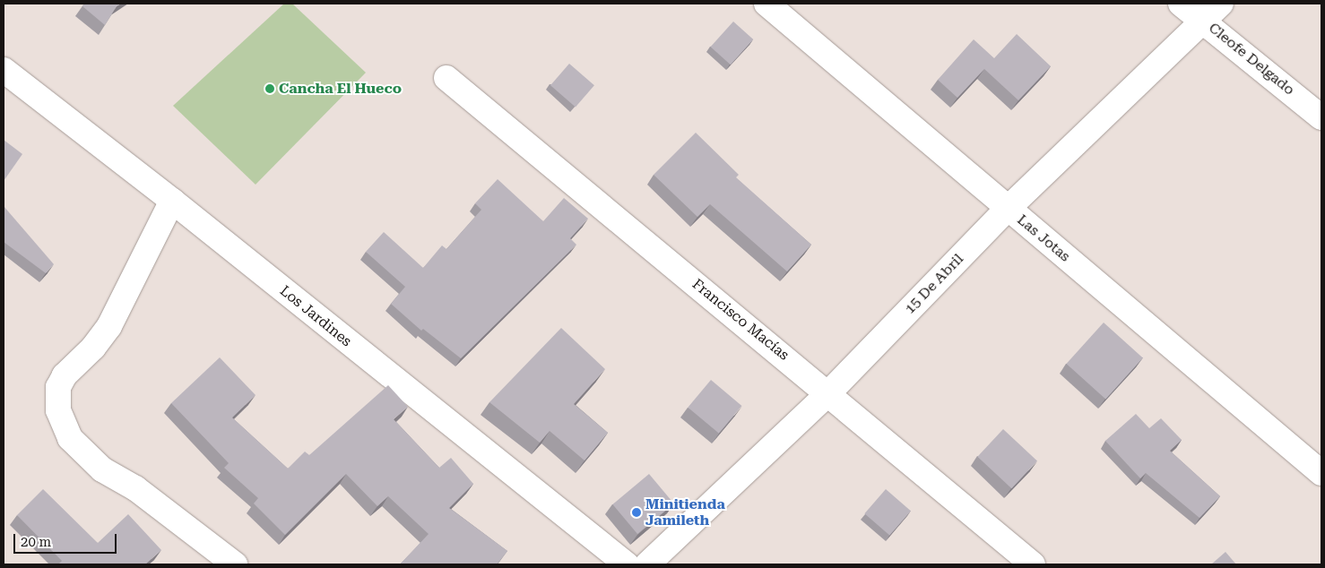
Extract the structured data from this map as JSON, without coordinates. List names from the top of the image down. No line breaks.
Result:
{"streets":{"street":["Cleofe Delgado","Las Jotas","15 De Abril","Los Jardines","Francisco Macías"]},"crossings":[["Cleofe Delgado","15 De Abril"],["Las Jotas","15 De Abril"],["15 De Abril","Francisco Macías"]],"places":["Cancha El Hueco","Minitienda Jamileth"],"scale_bar":"20 m"}
